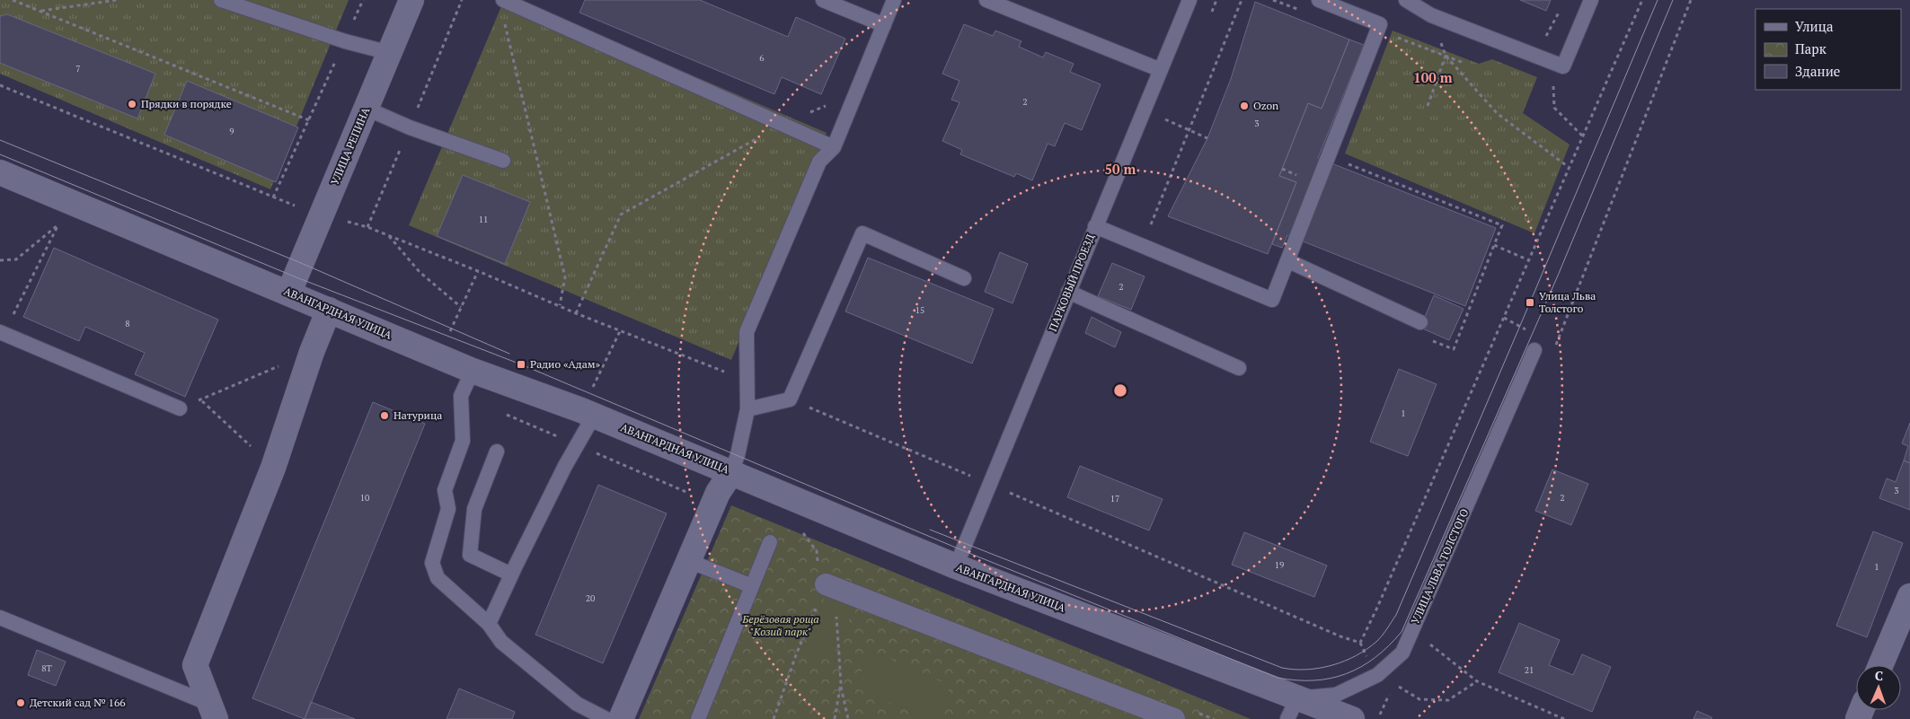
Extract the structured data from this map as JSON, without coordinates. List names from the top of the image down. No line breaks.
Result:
{"streets":{"street":["УЛИЦА РЕПИНА","АВАНГАРДНАЯ УЛИЦА"],"lane":["ПАРКОВЫЙ ПРОЕЗД","УЛИЦА ЛЬВА ТОЛСТОГО"]},"crossings":[["УЛИЦА РЕПИНА","АВАНГАРДНАЯ УЛИЦА"],["ПАРКОВЫЙ ПРОЕЗД","АВАНГАРДНАЯ УЛИЦА"],["АВАНГАРДНАЯ УЛИЦА","УЛИЦА ЛЬВА ТОЛСТОГО"]],"parks":["Берёзовая роща \"Козий парк\""],"places":{"other":["Прядки в порядке","Ozon","Натурица","Детский сад № 166"],"transit":["Улица Льва Толстого","Радио «Адам»"]},"house_numbers":["6","7","2","3","9","11","2","15","8","1","3","10","2","17","19","1","20","8Т","21"],"legend":["Улица","Парк","Здание"],"north":"top","rings":["100 m","50 m"]}
